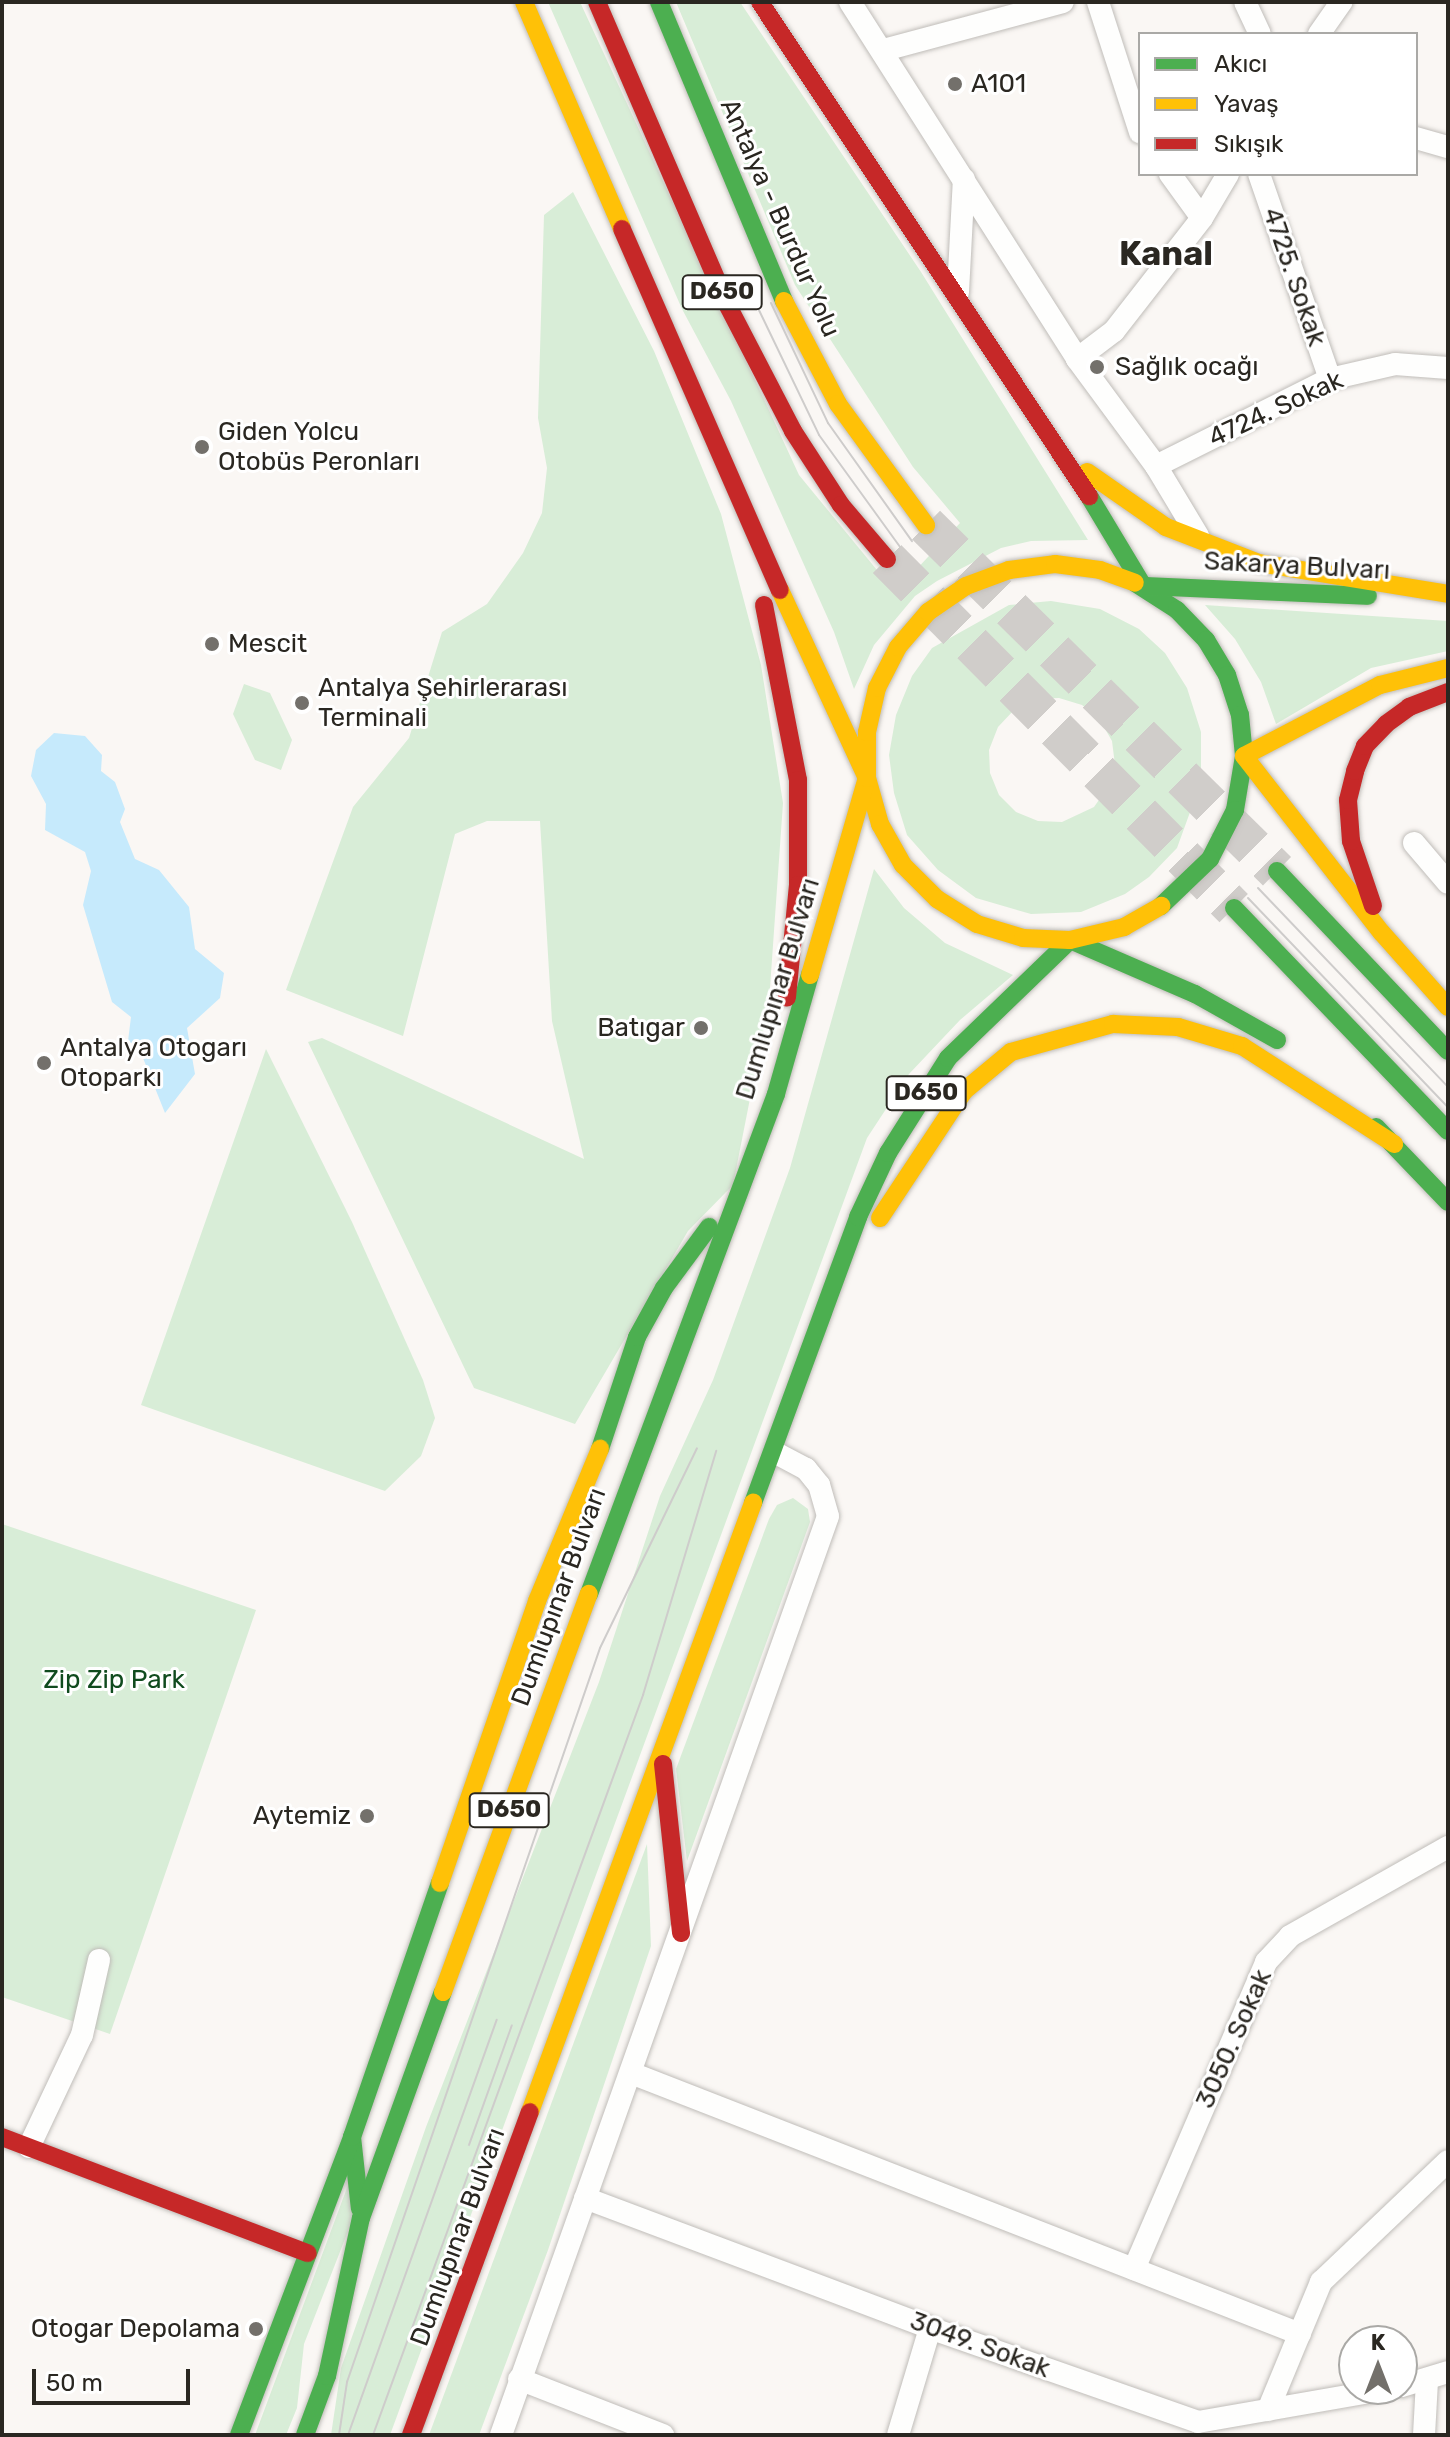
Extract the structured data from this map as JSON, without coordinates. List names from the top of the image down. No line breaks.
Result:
{"streets":{"main road":["Antalya - Burdur Yolu","D650","Sakarya Bulvarı","Dumlupınar Bulvarı"],"street":["4725. Sokak","4724. Sokak","3050. Sokak","3049. Sokak"]},"crossings":[["4725. Sokak","4724. Sokak"]],"districts":["Kanal"],"parks":["Zip Zip Park"],"places":["A101","Sağlık ocağı","Giden Yolcu Otobüs Peronları","Mescit","Antalya Şehirlerarası Terminali","Batıgar","Antalya Otogarı Otoparkı","Aytemiz","Otogar Depolama"],"legend":["Akıcı","Yavaş","Sıkışık"],"scale_bar":"50 m","north":"top"}
